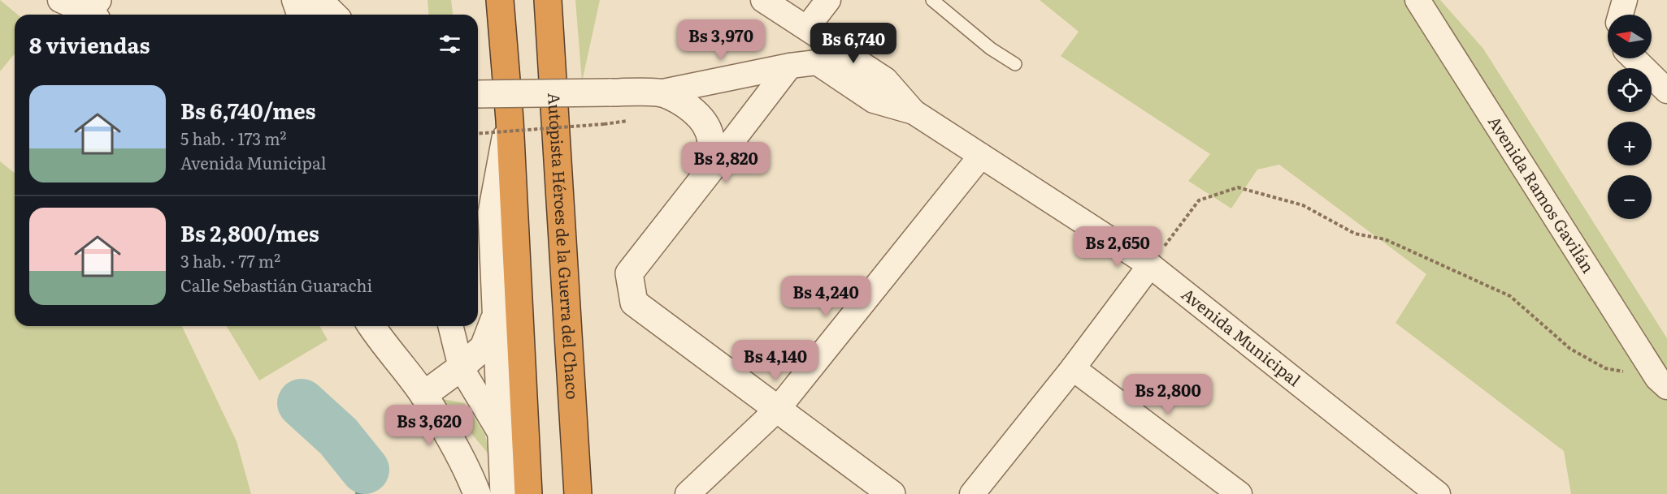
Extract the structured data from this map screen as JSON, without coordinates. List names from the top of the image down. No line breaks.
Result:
{"streets":{"highway":["Autopista Héroes de la Guerra del Chaco"],"street":["Avenida Ramos Gavilán","Avenida Municipal"]},"north":"left","page":{"map_buttons":["+","−"],"heading":"8 viviendas","price":["Bs 3,970","Bs 6,740","Bs 2,820","Bs 2,650","Bs 4,240","Bs 4,140","Bs 2,800","Bs 3,620"],"list":[{"name":"Bs 6,740/mes","note":"5 hab. · 173 m² · Avenida Municipal"},{"name":"Bs 2,800/mes","note":"3 hab. · 77 m² · Calle Sebastián Guarachi"}]}}
